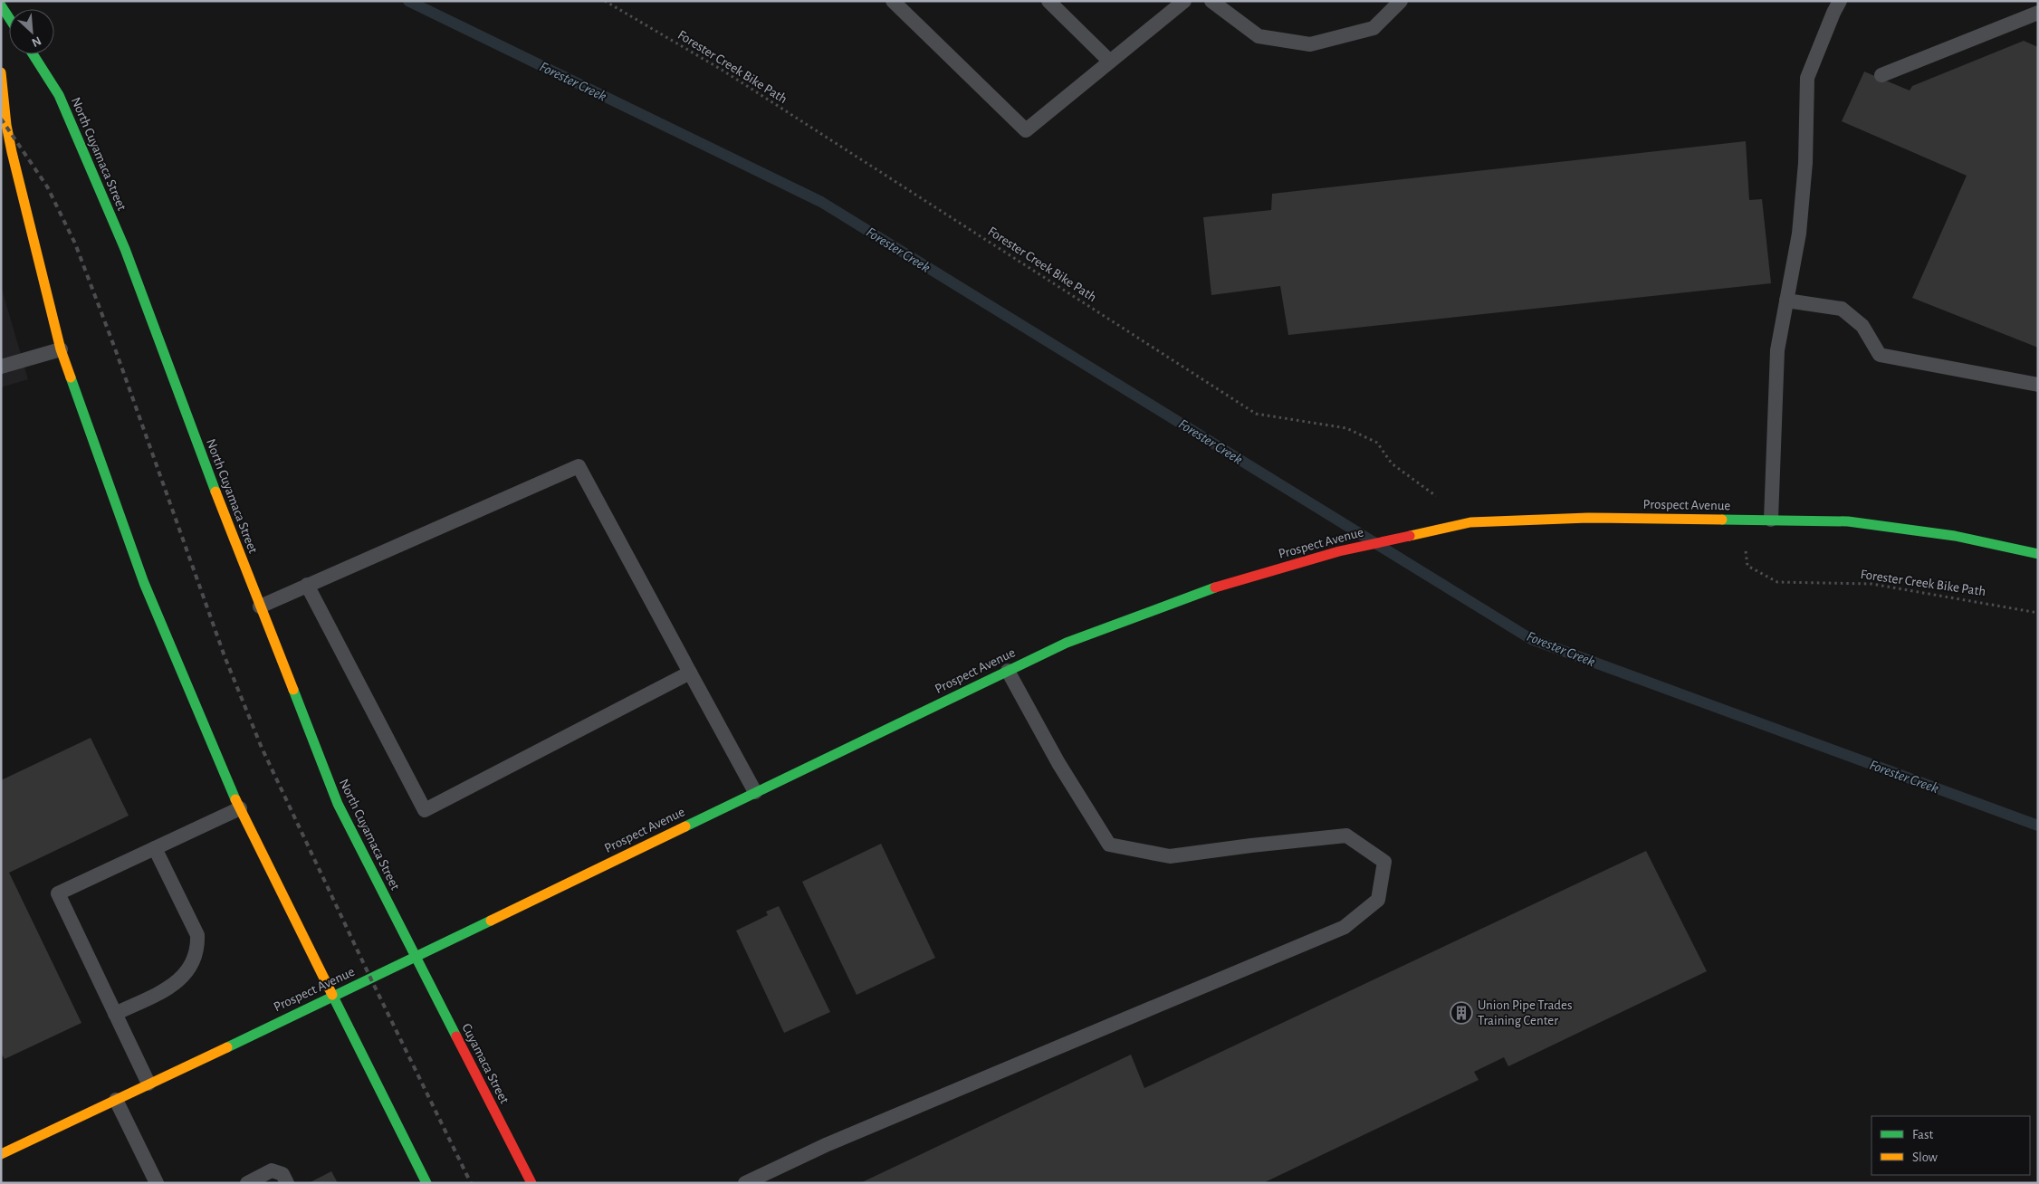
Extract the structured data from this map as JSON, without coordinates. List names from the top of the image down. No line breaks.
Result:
{"streets":{"main road":["North Cuyamaca Street","Prospect Avenue","Cuyamaca Street"],"path":["Forester Creek Bike Path"]},"crossings":[["Forester Creek Bike Path","Prospect Avenue"],["North Cuyamaca Street","Prospect Avenue"],["North Cuyamaca Street","Cuyamaca Street"],["Prospect Avenue","Cuyamaca Street"]],"water":["Forester Creek"],"places":{"building":["Union Pipe Trades Training Center"]},"legend":["Fast","Slow"],"north":"bottom right"}
